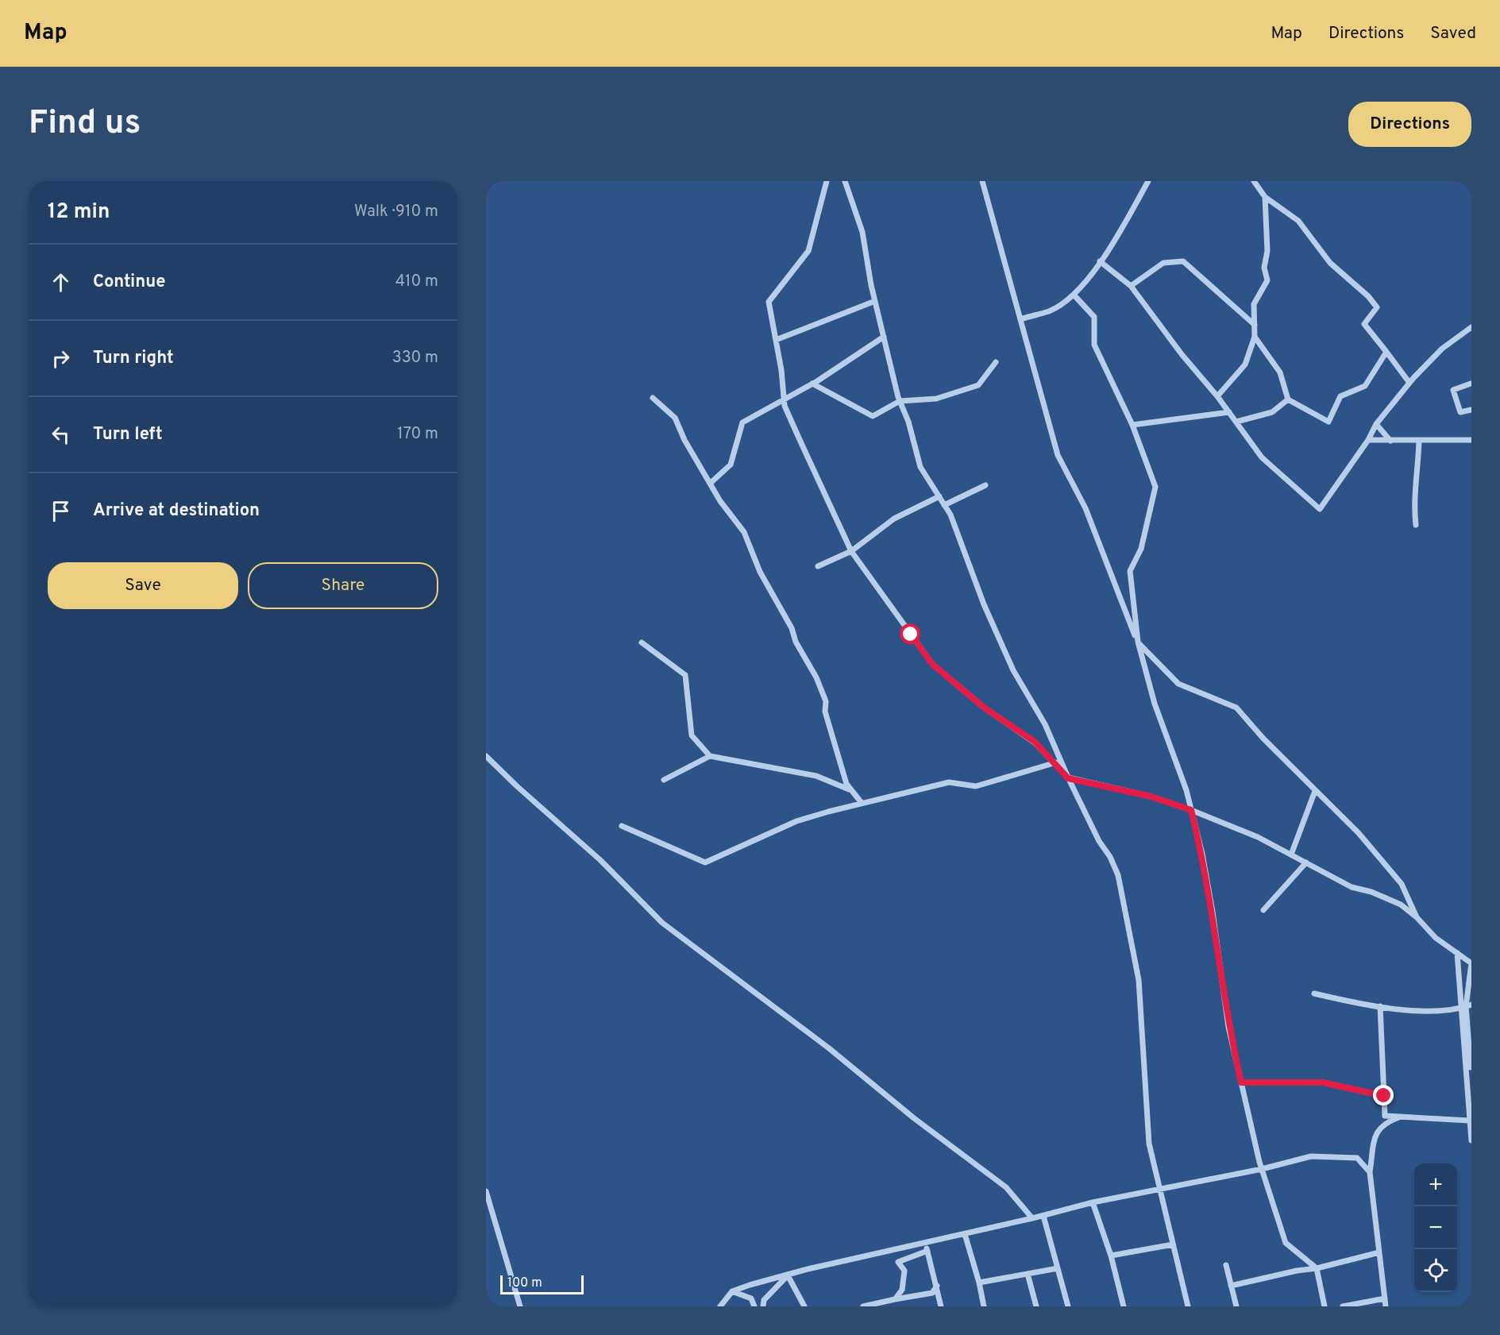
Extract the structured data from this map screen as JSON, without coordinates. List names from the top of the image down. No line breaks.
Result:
{"scale_bar":"100 m","page":{"header":"Map","nav":["Map","Directions","Saved"],"buttons":["Directions",["Save","Share"]],"title":"Find us","heading":["12 min","Walk · 910 m"],"list":[["Continue","410 m"],["Turn right","330 m"],["Turn left","170 m"],"Arrive at destination"],"map_buttons":["+","−"],"scale":"100 m"}}
